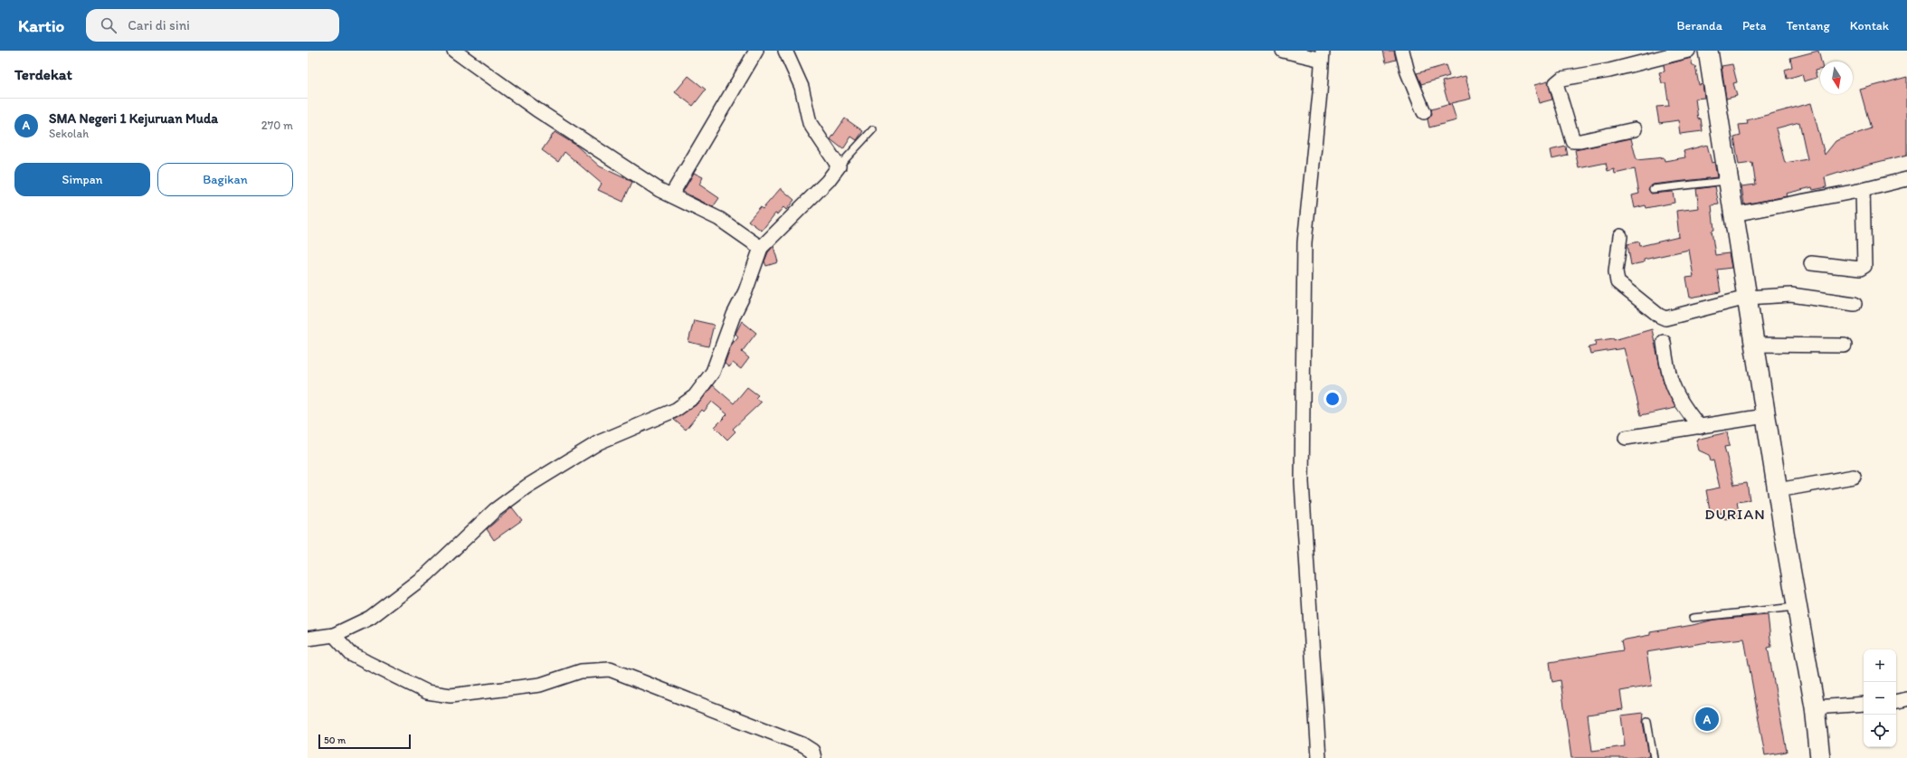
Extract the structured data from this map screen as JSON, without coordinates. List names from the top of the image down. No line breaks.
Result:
{"districts":["DURIAN"],"scale_bar":"50 m","north":"bottom","page":{"header":"Kartio","search":"Cari di sini","nav":["Beranda","Peta","Tentang","Kontak"],"heading":"Terdekat","list":[{"mark":"A","name":"SMA Negeri 1 Kejuruan Muda","note":"Sekolah","value":"270 m"}],"buttons":["Simpan","Bagikan"],"map_buttons":["+","−"],"pins":"A","scale":"50 m"}}
